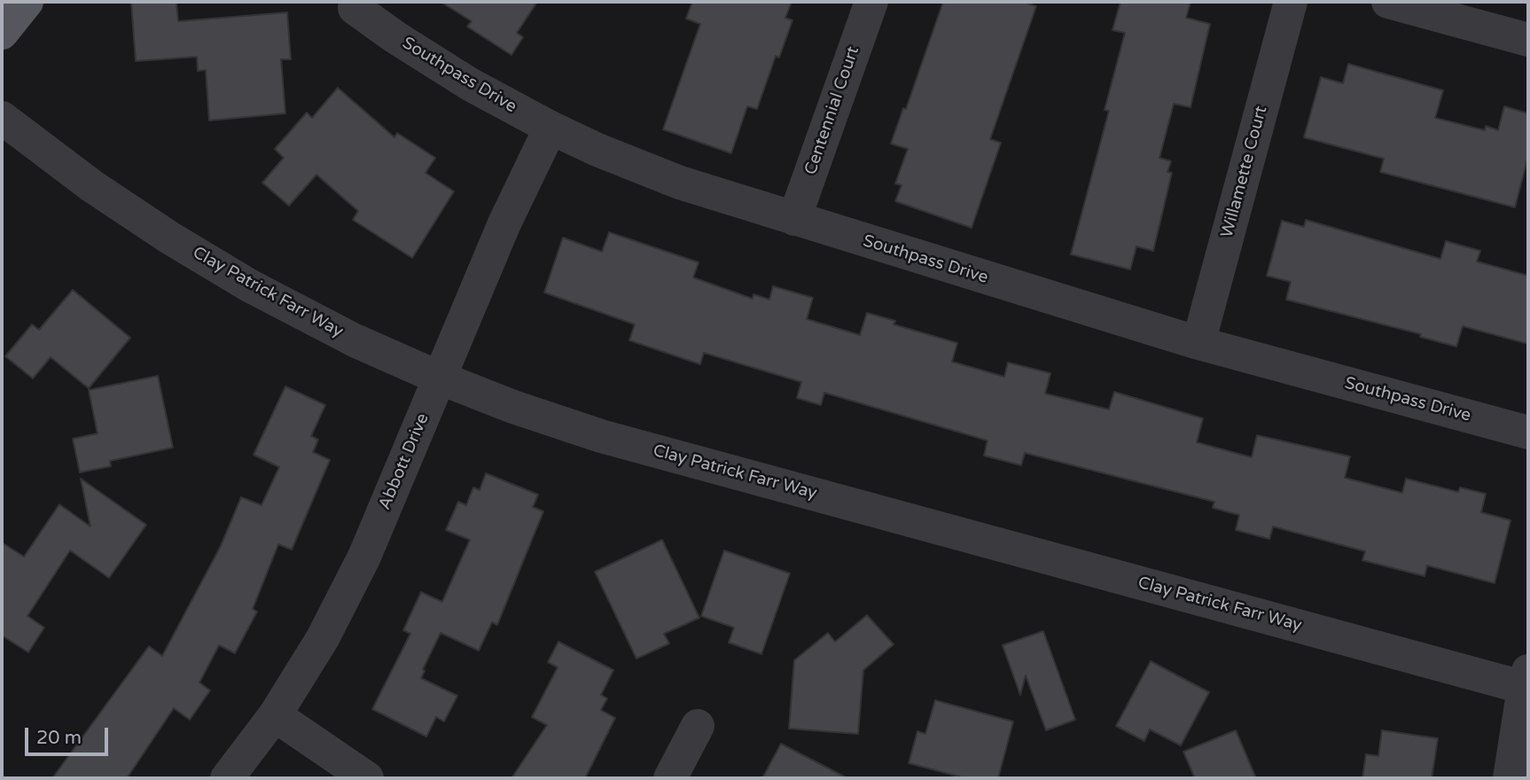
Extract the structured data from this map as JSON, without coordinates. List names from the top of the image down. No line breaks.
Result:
{"streets":{"street":["Southpass Drive","Centennial Court","Willamette Court","Clay Patrick Farr Way","Abbott Drive"]},"crossings":[["Southpass Drive","Centennial Court"],["Southpass Drive","Willamette Court"],["Southpass Drive","Abbott Drive"],["Clay Patrick Farr Way","Abbott Drive"]],"scale_bar":"20 m"}
